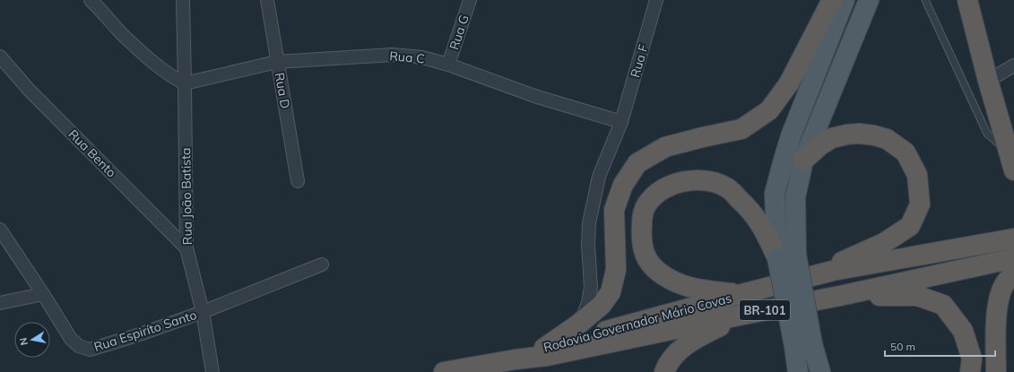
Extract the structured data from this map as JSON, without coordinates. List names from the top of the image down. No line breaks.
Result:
{"streets":{"highway":["BR-101","Rodovia Governador Mário Covas"],"street":["Rua G","Rua C","Rua F","Rua D","Rua Bento","Rua João Batista","Rua Espiríto Santo"]},"crossings":[["Rua G","Rua C"],["Rua C","Rua F"],["Rua C","Rua D"],["Rua C","Rua João Batista"],["Rua Bento","Rua João Batista"],["Rua João Batista","Rua Espiríto Santo"]],"scale_bar":"50 m","north":"left"}
